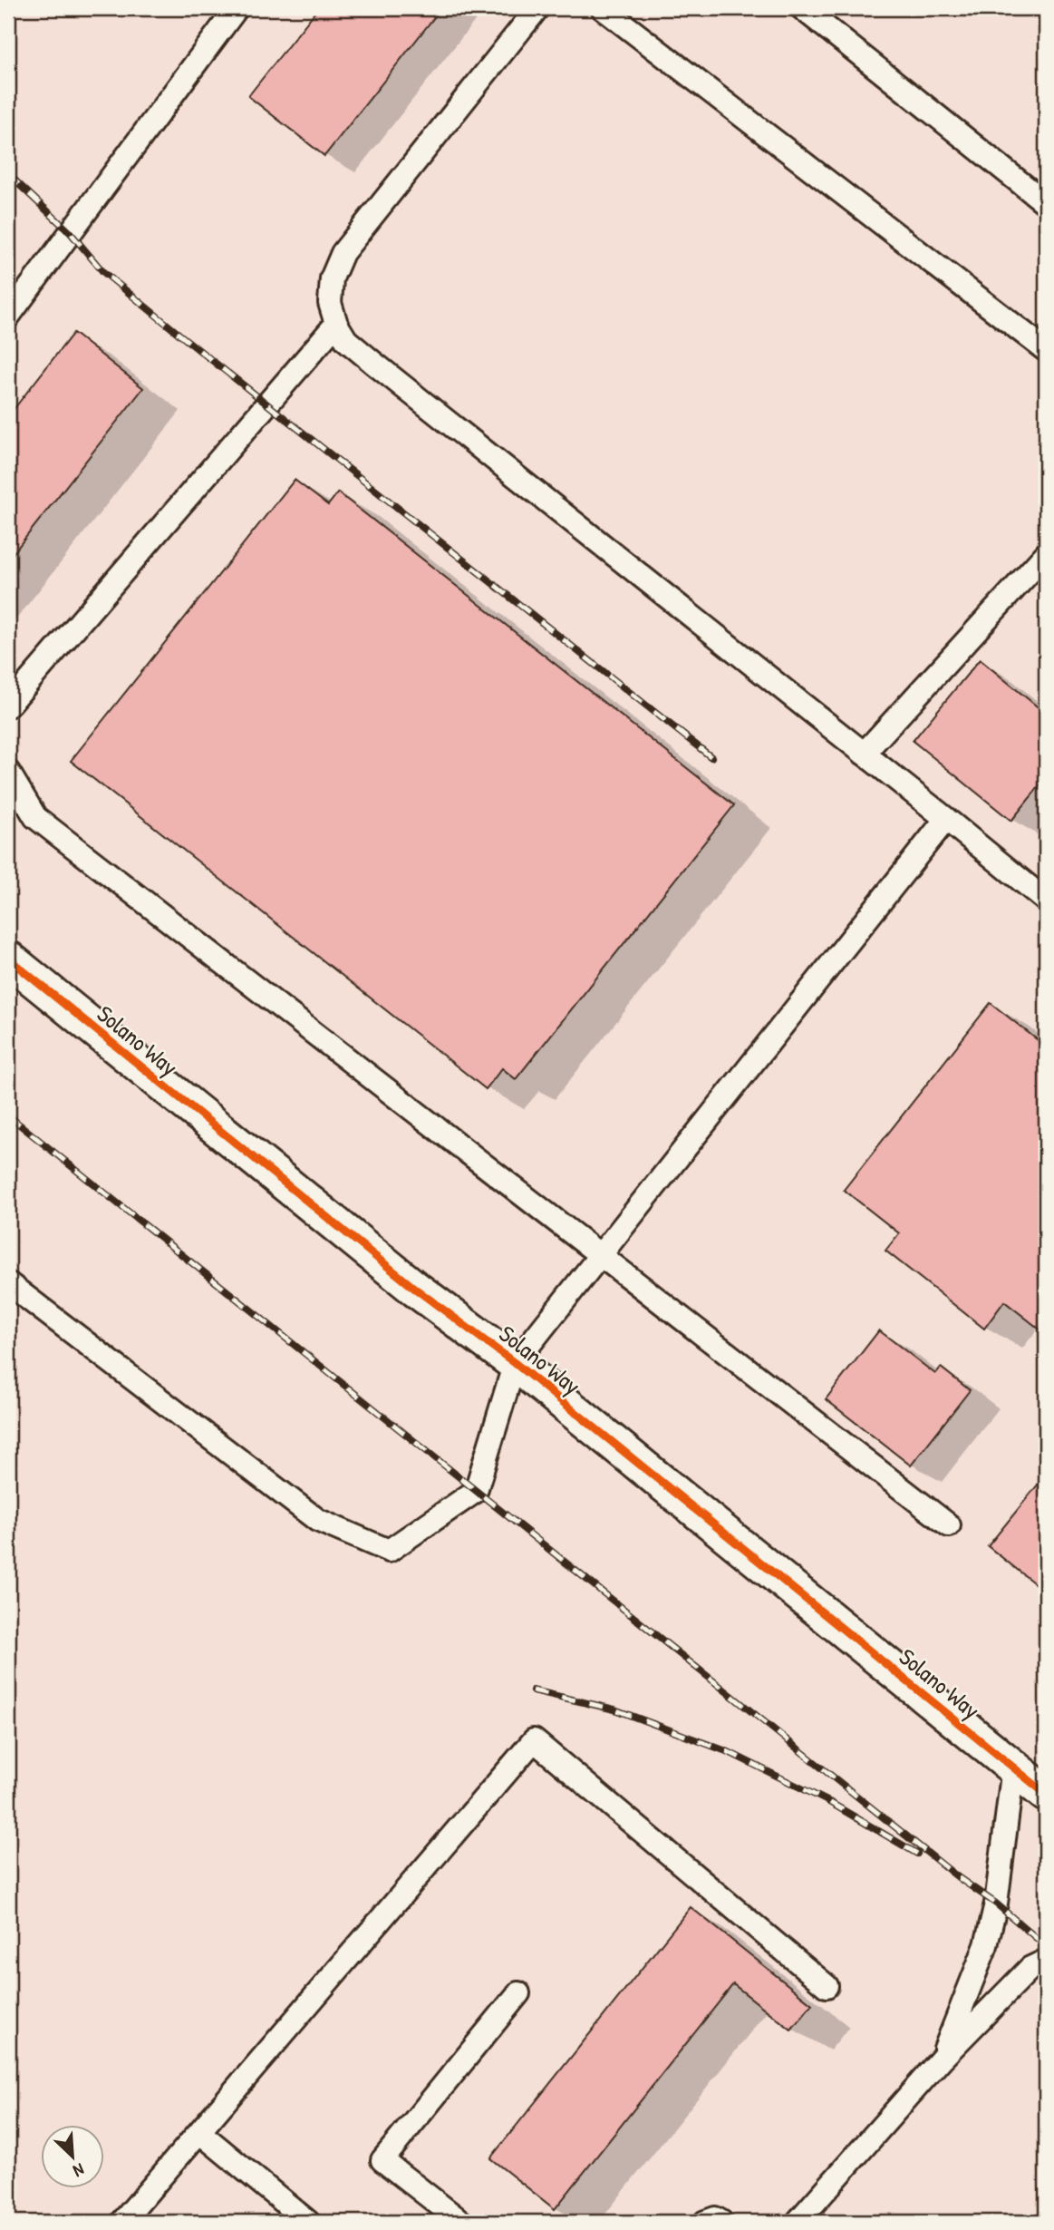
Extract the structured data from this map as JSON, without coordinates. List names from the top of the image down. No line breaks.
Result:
{"streets":{"street":["Solano Way"]},"north":"bottom right"}
